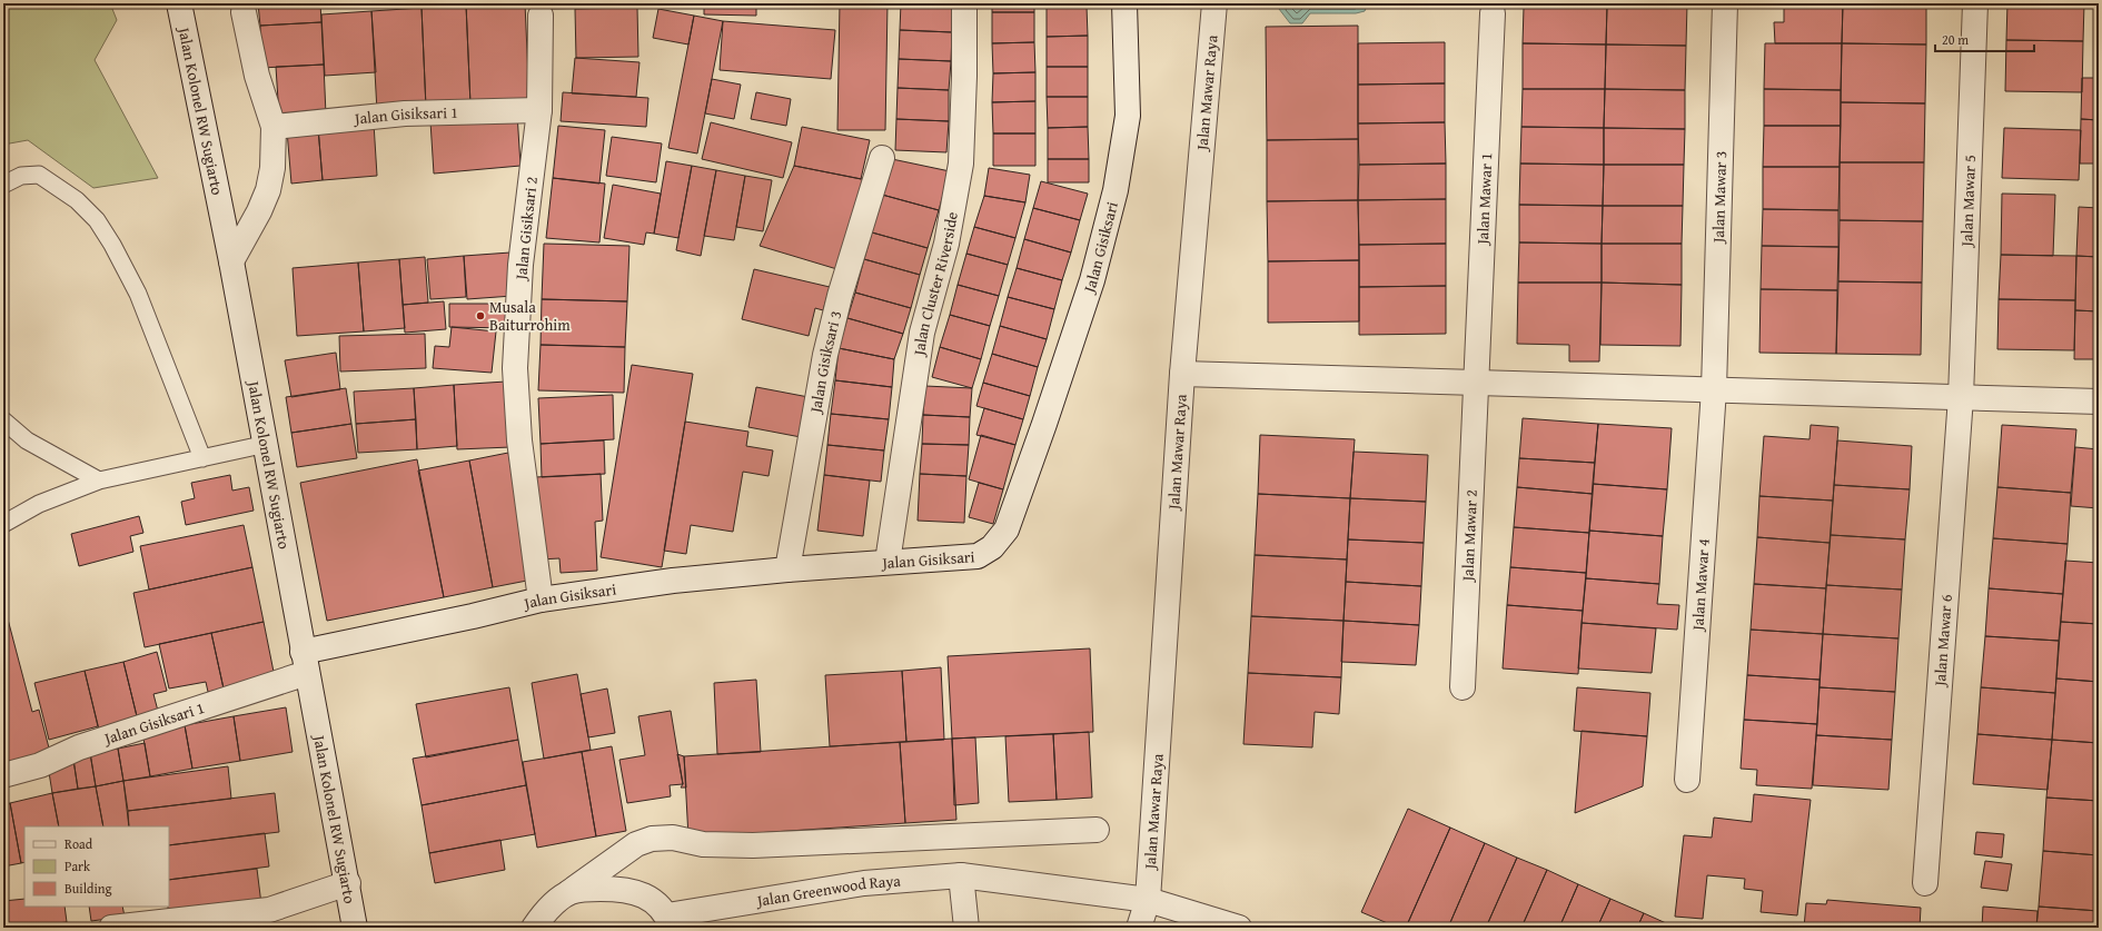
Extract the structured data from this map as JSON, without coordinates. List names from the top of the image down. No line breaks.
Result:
{"streets":{"street":["Jalan Mawar Raya","Jalan Kolonel RW Sugiarto","Jalan Gisiksari 1","Jalan Mawar 3","Jalan Mawar 1","Jalan Mawar 5","Jalan Gisiksari 2","Jalan Gisiksari","Jalan Cluster Riverside","Jalan Gisiksari 3","Jalan Mawar 2","Jalan Mawar 4","Jalan Mawar 6","Jalan Greenwood Raya"]},"crossings":[["Jalan Mawar Raya","Jalan Greenwood Raya"],["Jalan Kolonel RW Sugiarto","Jalan Gisiksari 1"],["Jalan Kolonel RW Sugiarto","Jalan Gisiksari"],["Jalan Gisiksari 1","Jalan Gisiksari 2"],["Jalan Gisiksari 1","Jalan Gisiksari"],["Jalan Mawar 3","Jalan Mawar 4"],["Jalan Mawar 1","Jalan Mawar 2"],["Jalan Mawar 5","Jalan Mawar 6"],["Jalan Gisiksari 2","Jalan Gisiksari"],["Jalan Gisiksari","Jalan Cluster Riverside"],["Jalan Gisiksari","Jalan Gisiksari 3"]],"places":["Musala Baiturrohim"],"legend":["Road","Park","Building"],"scale_bar":"20 m"}
